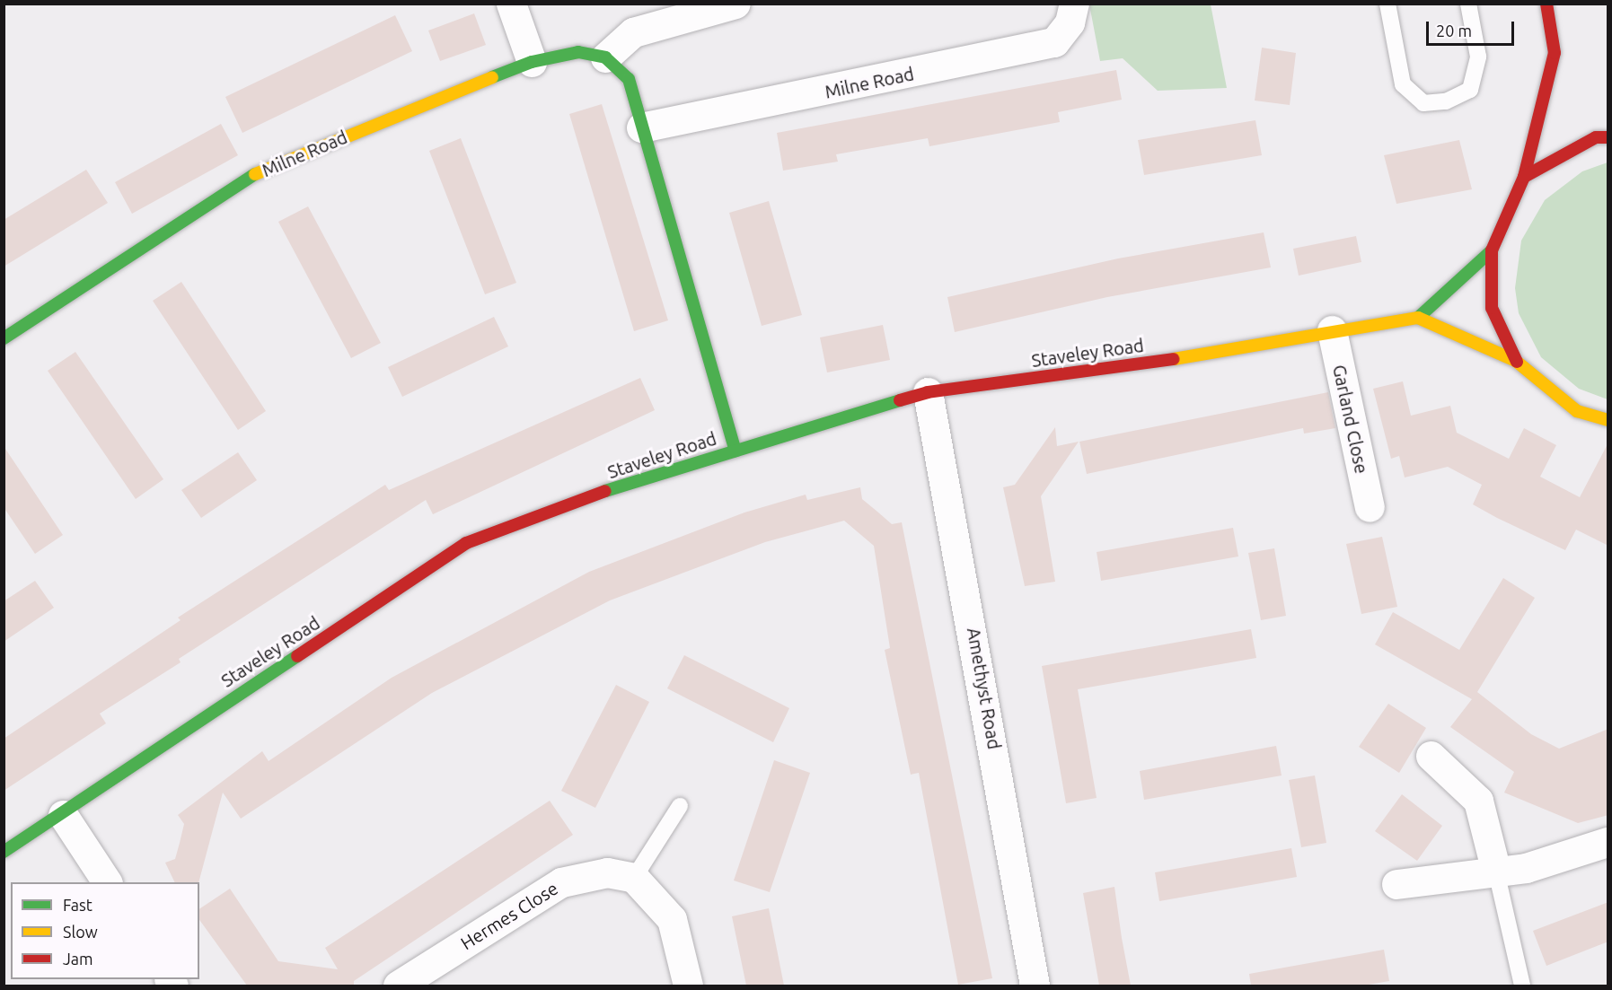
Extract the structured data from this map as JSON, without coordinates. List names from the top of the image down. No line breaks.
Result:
{"streets":{"street":["Milne Road","Staveley Road","Garland Close","Amethyst Road","Hermes Close"]},"crossings":[["Staveley Road","Garland Close"],["Staveley Road","Amethyst Road"]],"legend":["Fast","Slow","Jam"],"scale_bar":"20 m"}
